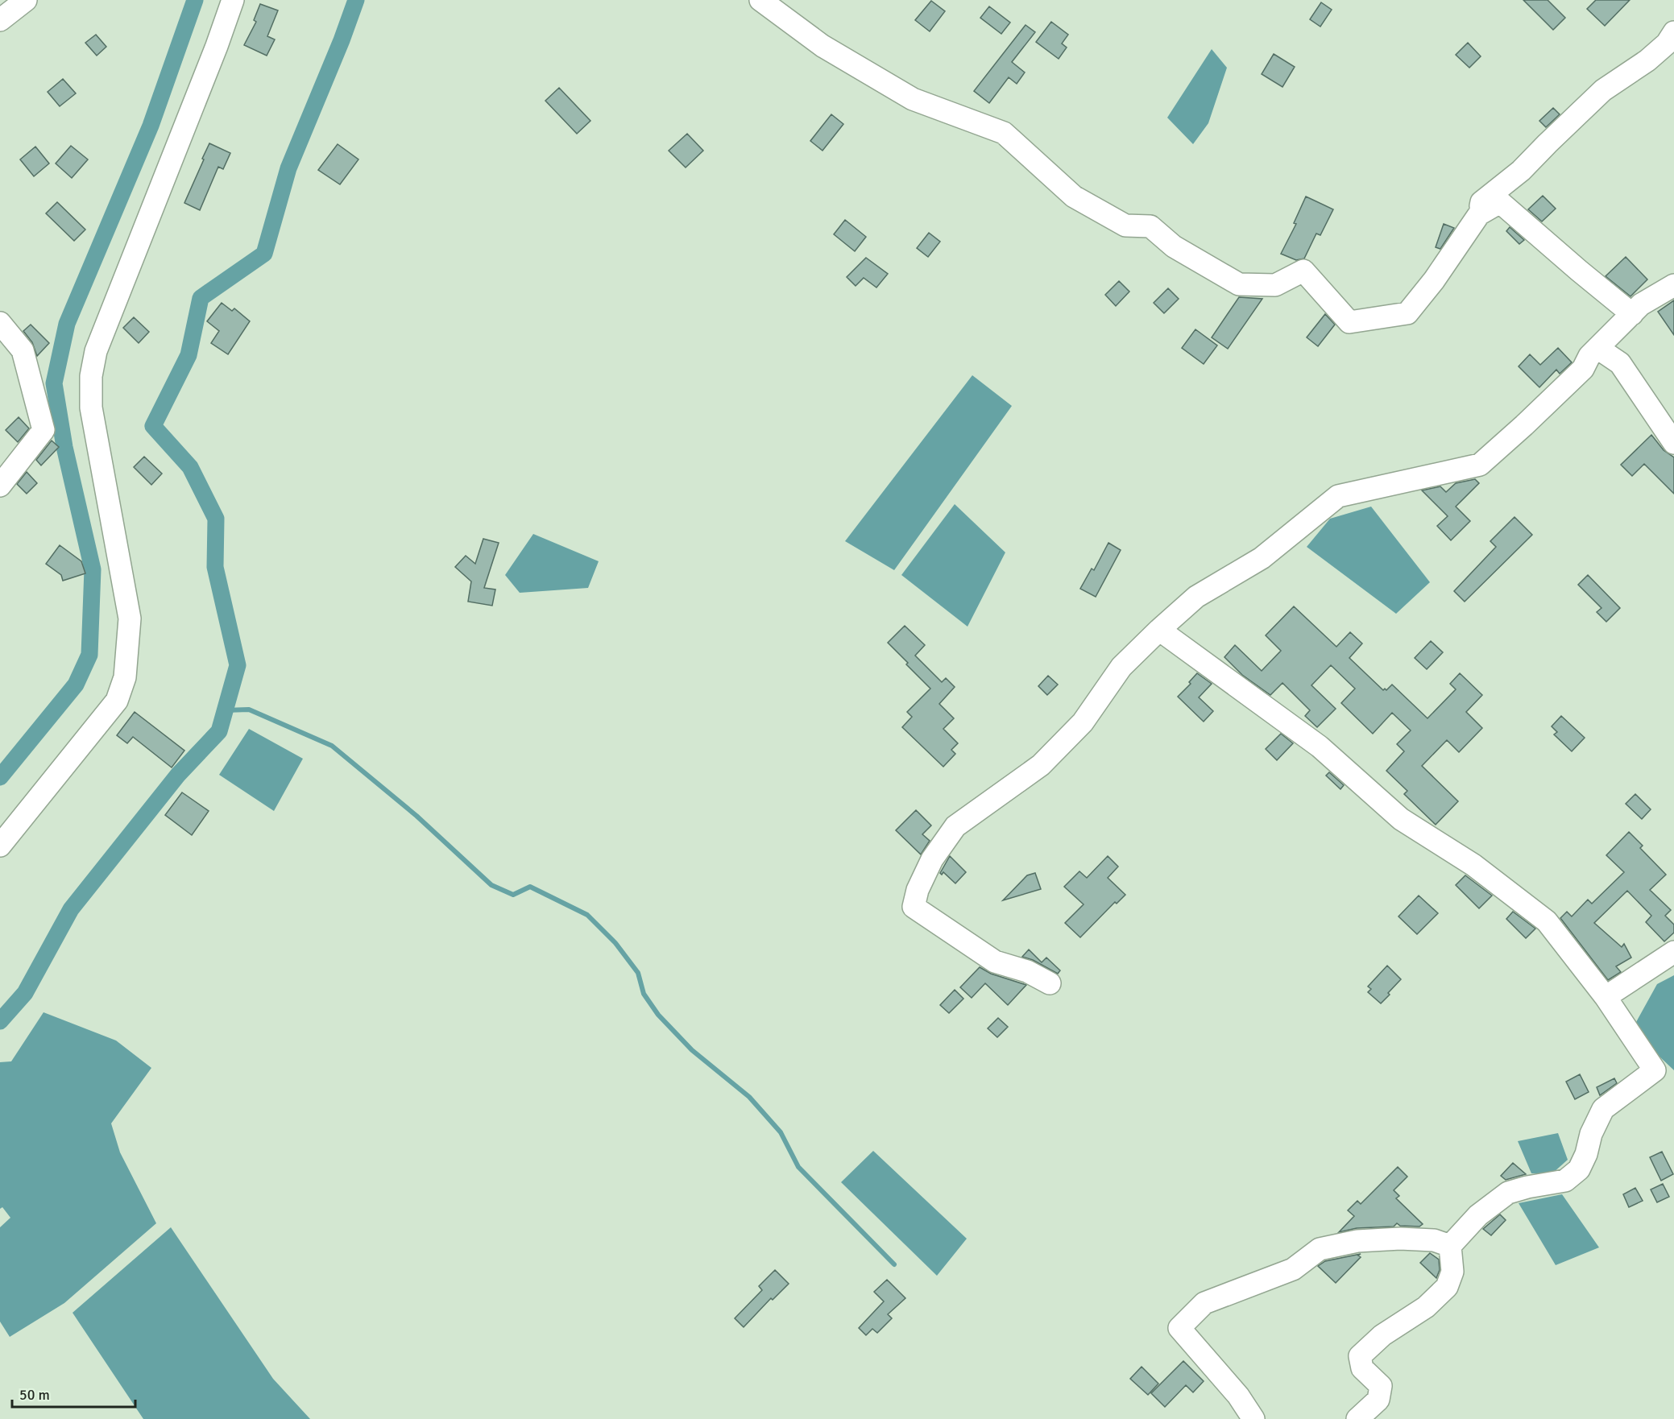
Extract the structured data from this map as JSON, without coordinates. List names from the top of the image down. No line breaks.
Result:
{"scale_bar":"50 m"}
